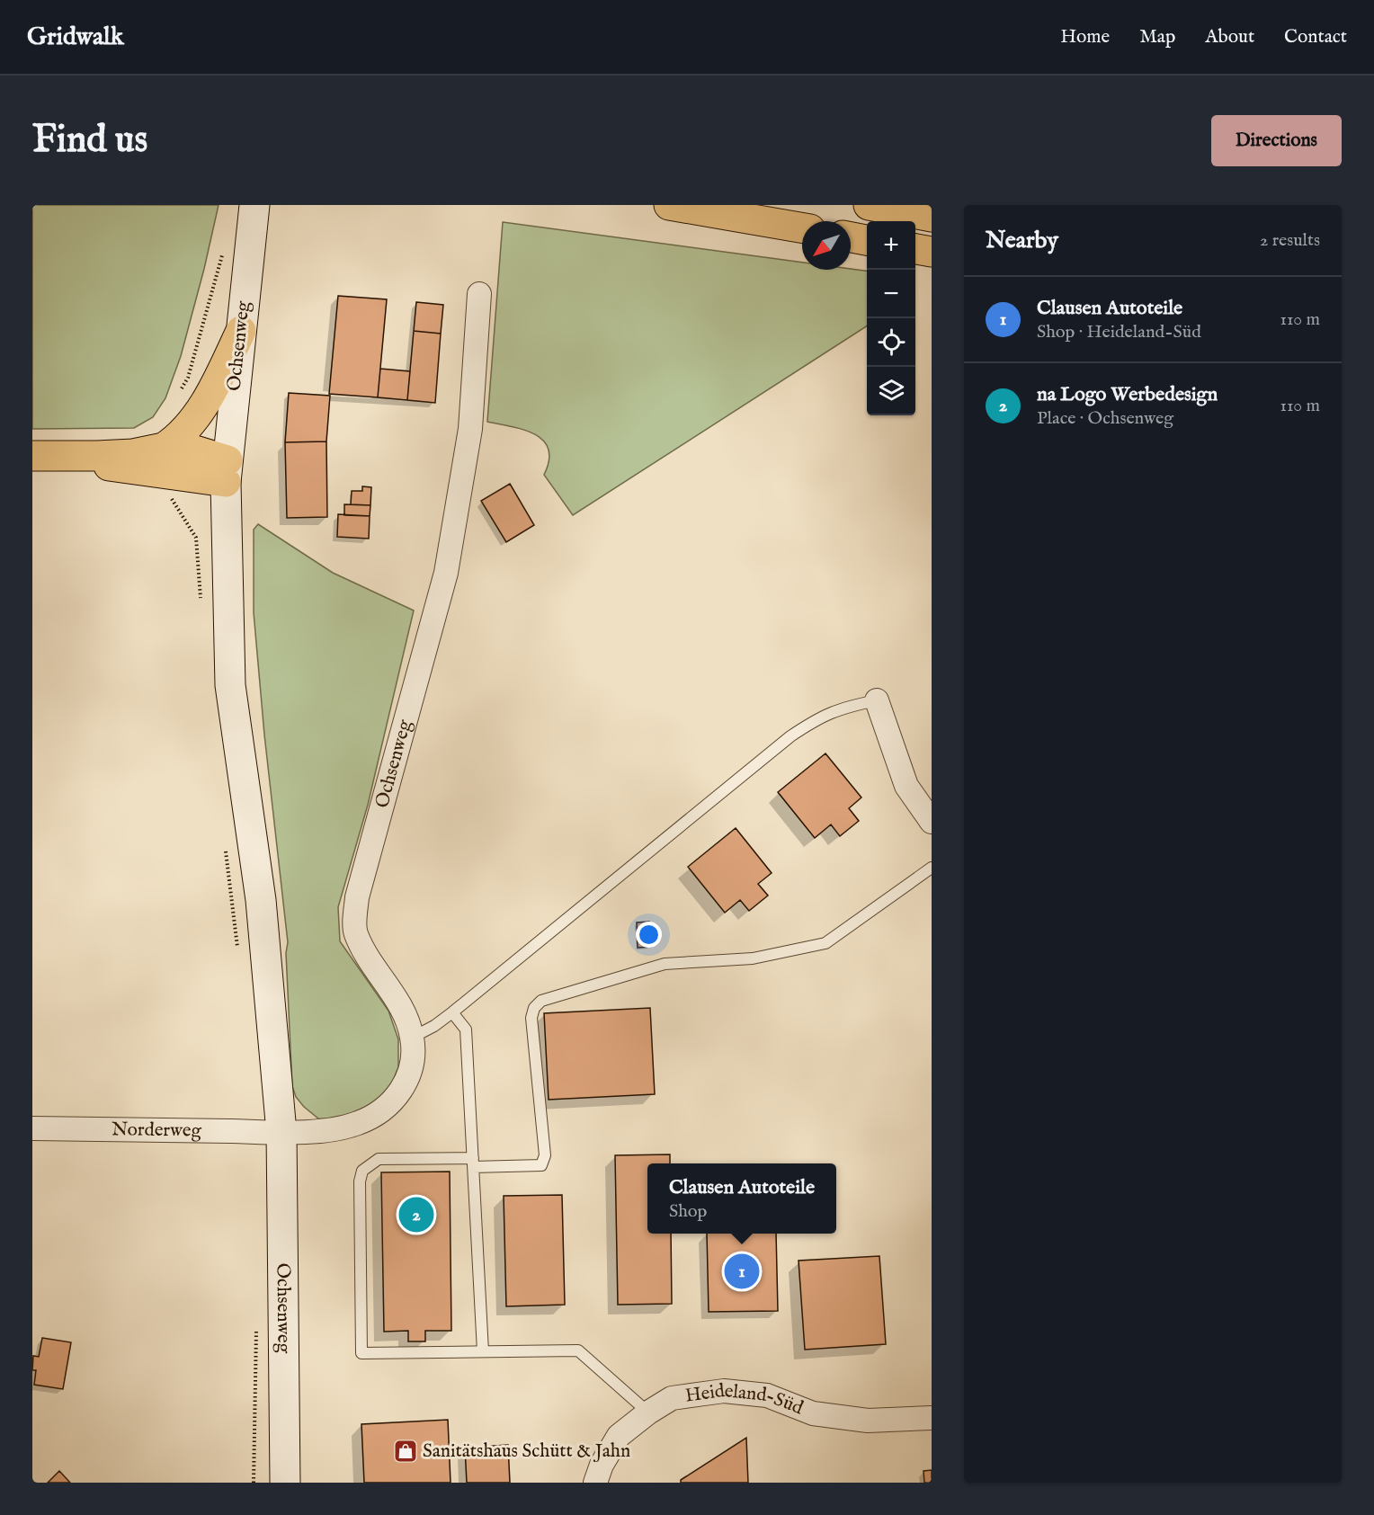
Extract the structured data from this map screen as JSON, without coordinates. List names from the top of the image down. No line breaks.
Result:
{"streets":{"main road":["Ochsenweg"],"street":["Norderweg","Heideland-Süd"]},"crossings":[["Ochsenweg","Norderweg"]],"places":{"shop":["Sanitätshaus Schütt & Jahn"]},"north":"bottom left","page":{"header":"Gridwalk","nav":["Home","Map","About","Contact"],"buttons":"Directions","title":"Find us","heading":["Nearby","2 results"],"map_buttons":["+","−"],"list":[{"mark":"1","name":"Clausen Autoteile","note":"Shop · Heideland-Süd","value":"110 m"},{"mark":"2","name":"na Logo Werbedesign","note":"Place · Ochsenweg","value":"110 m"}],"popup":["Clausen Autoteile","Shop"],"pins":["2","1"]}}
